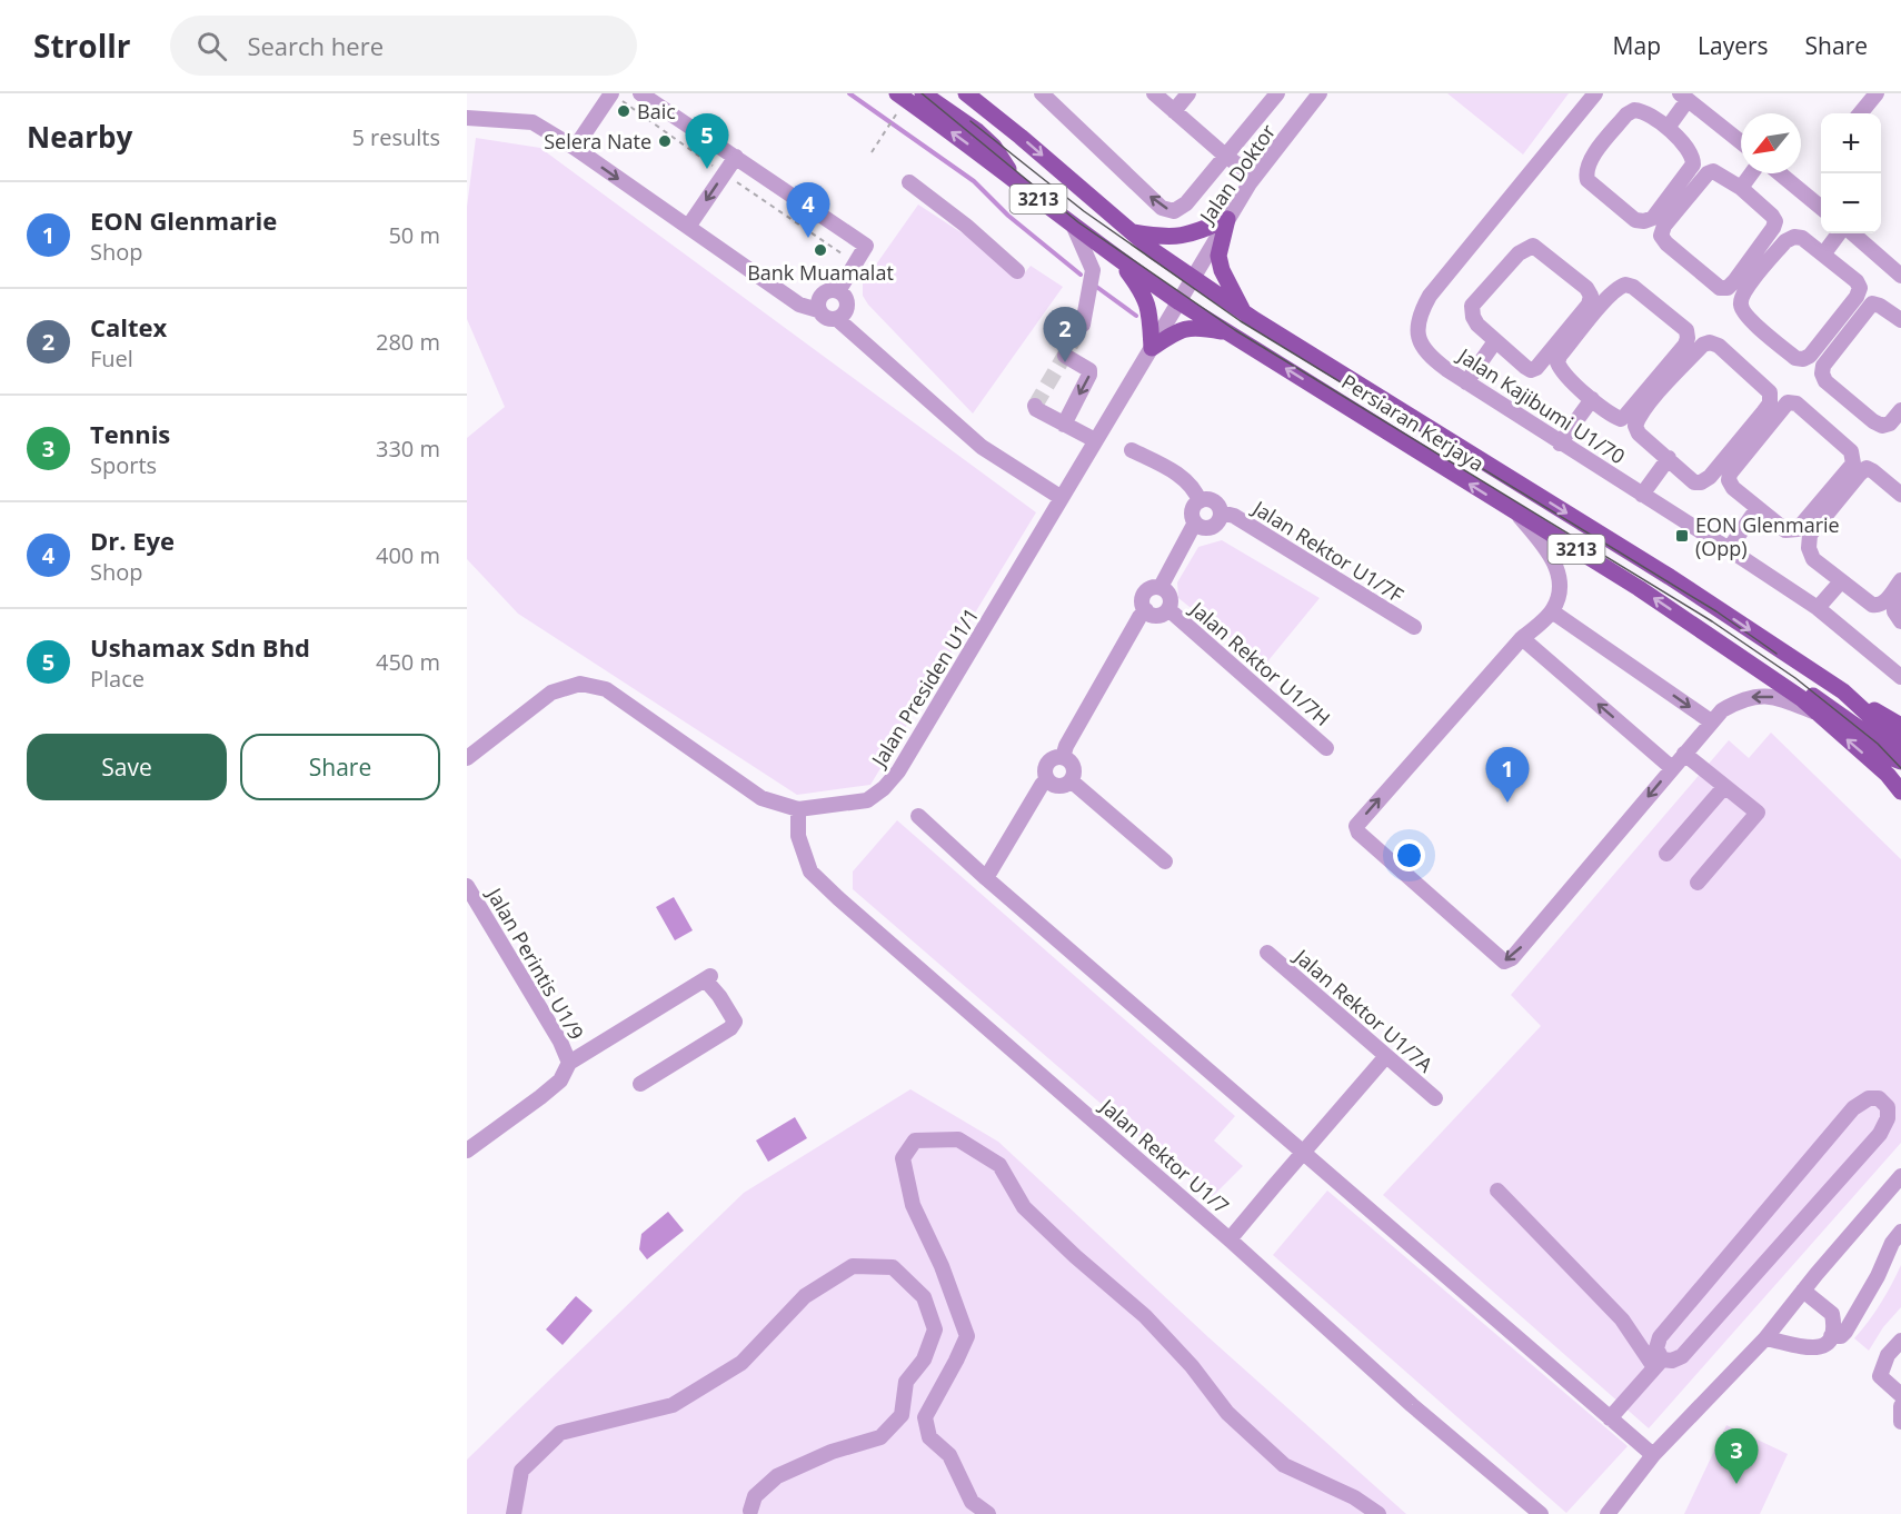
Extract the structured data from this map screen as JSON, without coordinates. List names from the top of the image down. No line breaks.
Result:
{"streets":{"main road":["3213","Persiaran Kerjaya"],"street":["Jalan Doktor","Jalan Kajibumi U1/70","Jalan Rektor U1/7F","Jalan Rektor U1/7H","Jalan Presiden U1/1","Jalan Perintis U1/9","Jalan Rektor U1/7A","Jalan Rektor U1/7"]},"crossings":[["Jalan Doktor","Persiaran Kerjaya"],["Jalan Doktor","Jalan Presiden U1/1"],["Persiaran Kerjaya","Jalan Presiden U1/1"],["Jalan Presiden U1/1","Jalan Rektor U1/7"]],"places":{"other":["Baic","Selera Nate","Bank Muamalat"],"transit":["EON Glenmarie (Opp)"]},"north":"bottom left","page":{"header":"Strollr","search":"Search here","nav":["Map","Layers","Share"],"heading":["Nearby","5 results"],"map_buttons":["+","−"],"pins":["5","4","2","1","3"],"list":[{"mark":"1","name":"EON Glenmarie","note":"Shop","value":"50 m"},{"mark":"2","name":"Caltex","note":"Fuel","value":"280 m"},{"mark":"3","name":"Tennis","note":"Sports","value":"330 m"},{"mark":"4","name":"Dr. Eye","note":"Shop","value":"400 m"},{"mark":"5","name":"Ushamax Sdn Bhd","note":"Place","value":"450 m"}],"buttons":["Save","Share"]}}
